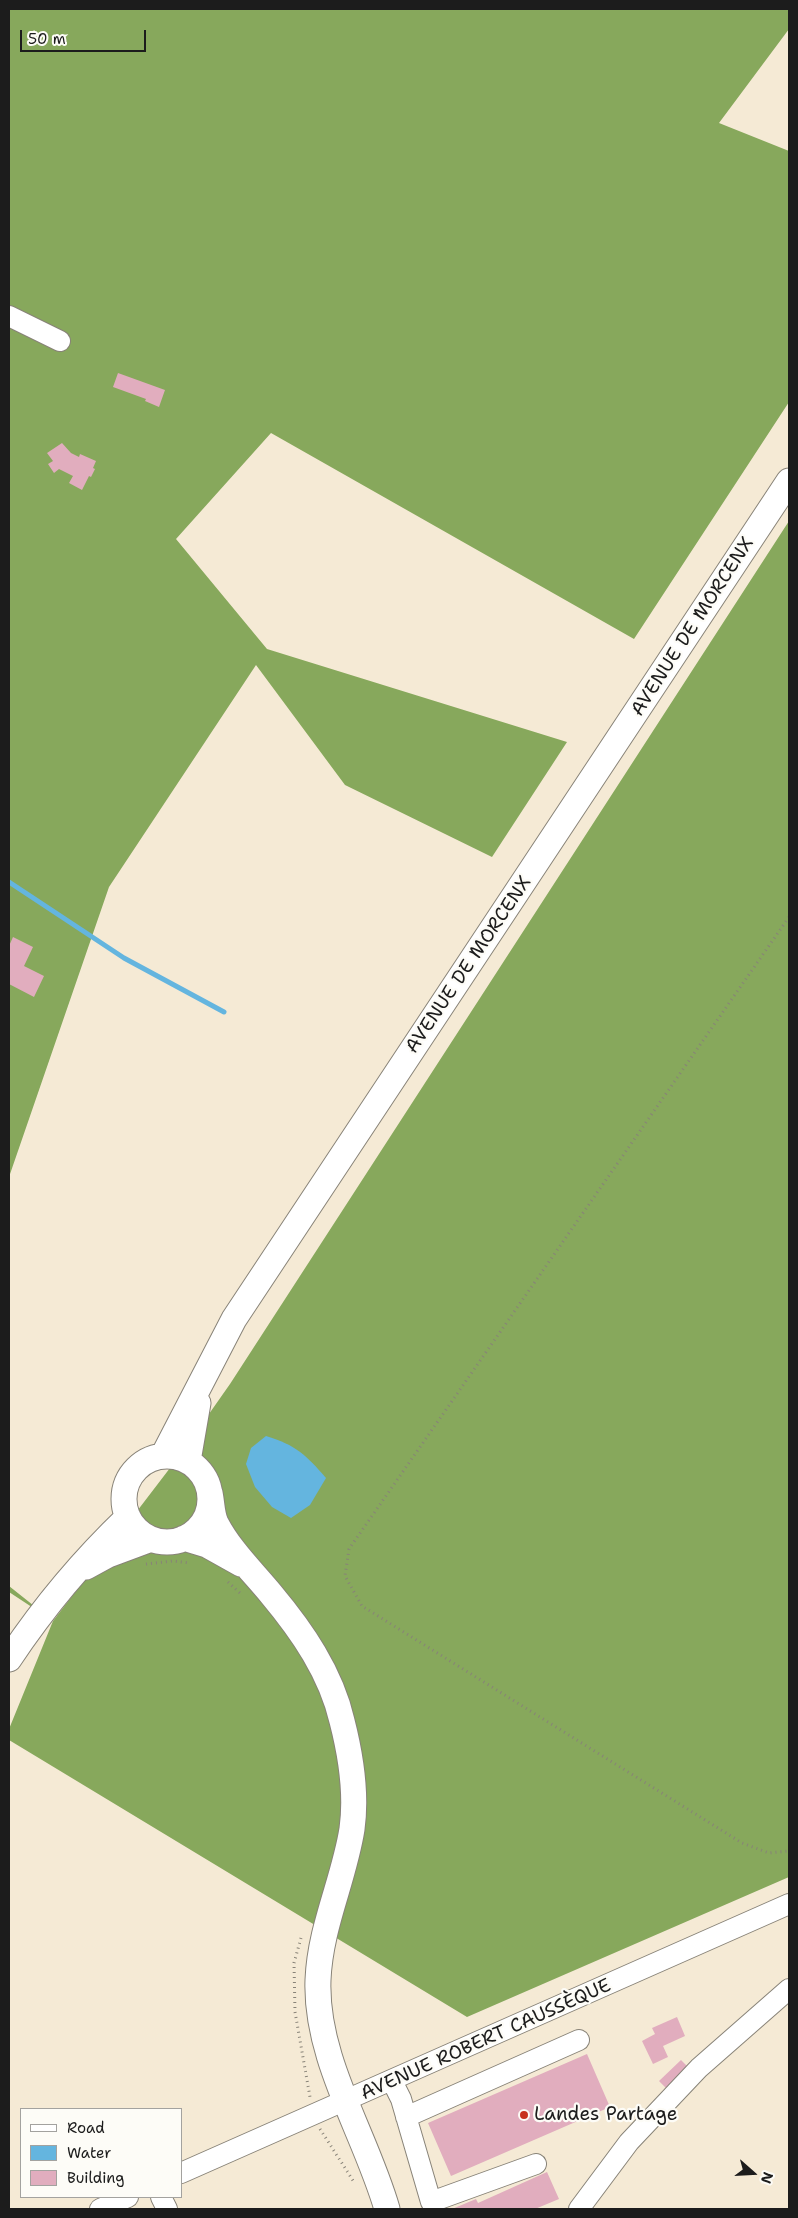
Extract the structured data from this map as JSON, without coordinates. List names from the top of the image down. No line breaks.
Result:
{"streets":{"main road":["AVENUE DE MORCENX"],"street":["AVENUE ROBERT CAUSSÈQUE"]},"places":["Landes Partage"],"legend":["Road","Water","Building"],"scale_bar":"50 m","north":"right"}
